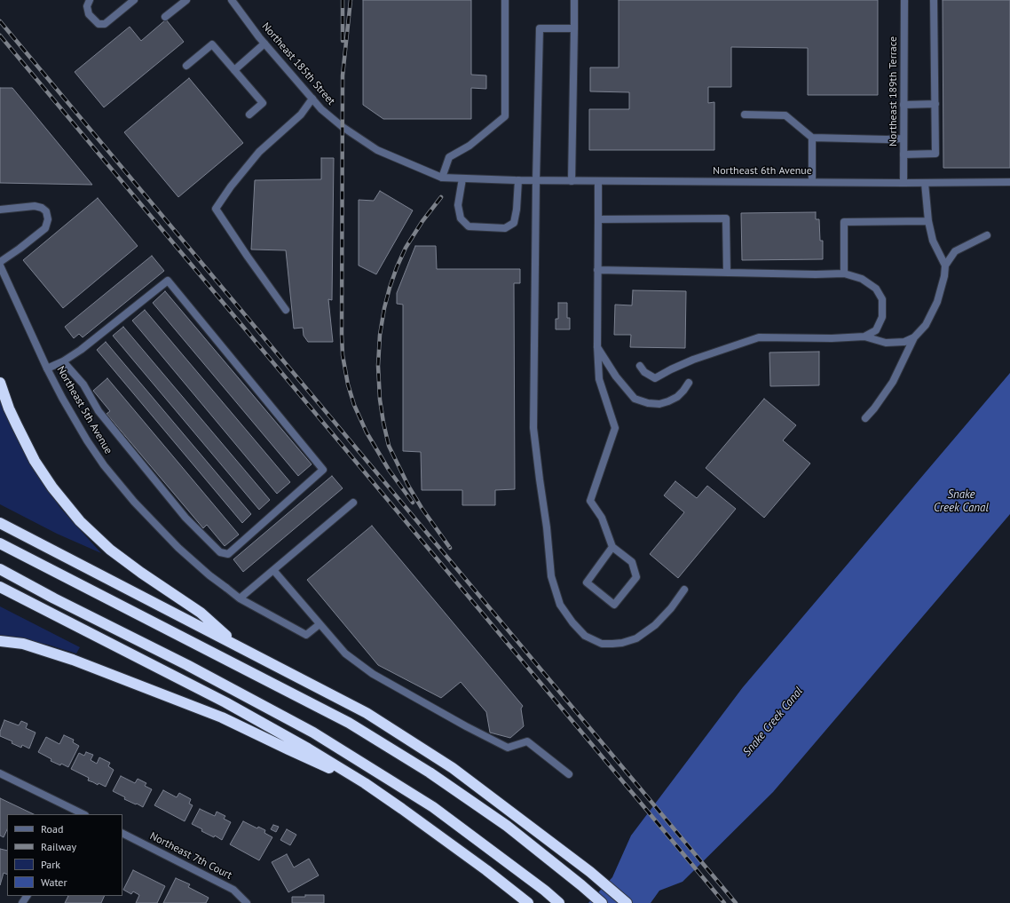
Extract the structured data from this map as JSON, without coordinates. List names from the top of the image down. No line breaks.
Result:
{"streets":{"street":["Northeast 185th Street","Northeast 189th Terrace","Northeast 6th Avenue","Northeast 5th Avenue","Northeast 7th Court"]},"crossings":[["Northeast 185th Street","Northeast 6th Avenue"],["Northeast 189th Terrace","Northeast 6th Avenue"]],"water":["Snake Creek Canal"],"legend":["Road","Railway","Park","Water"]}
